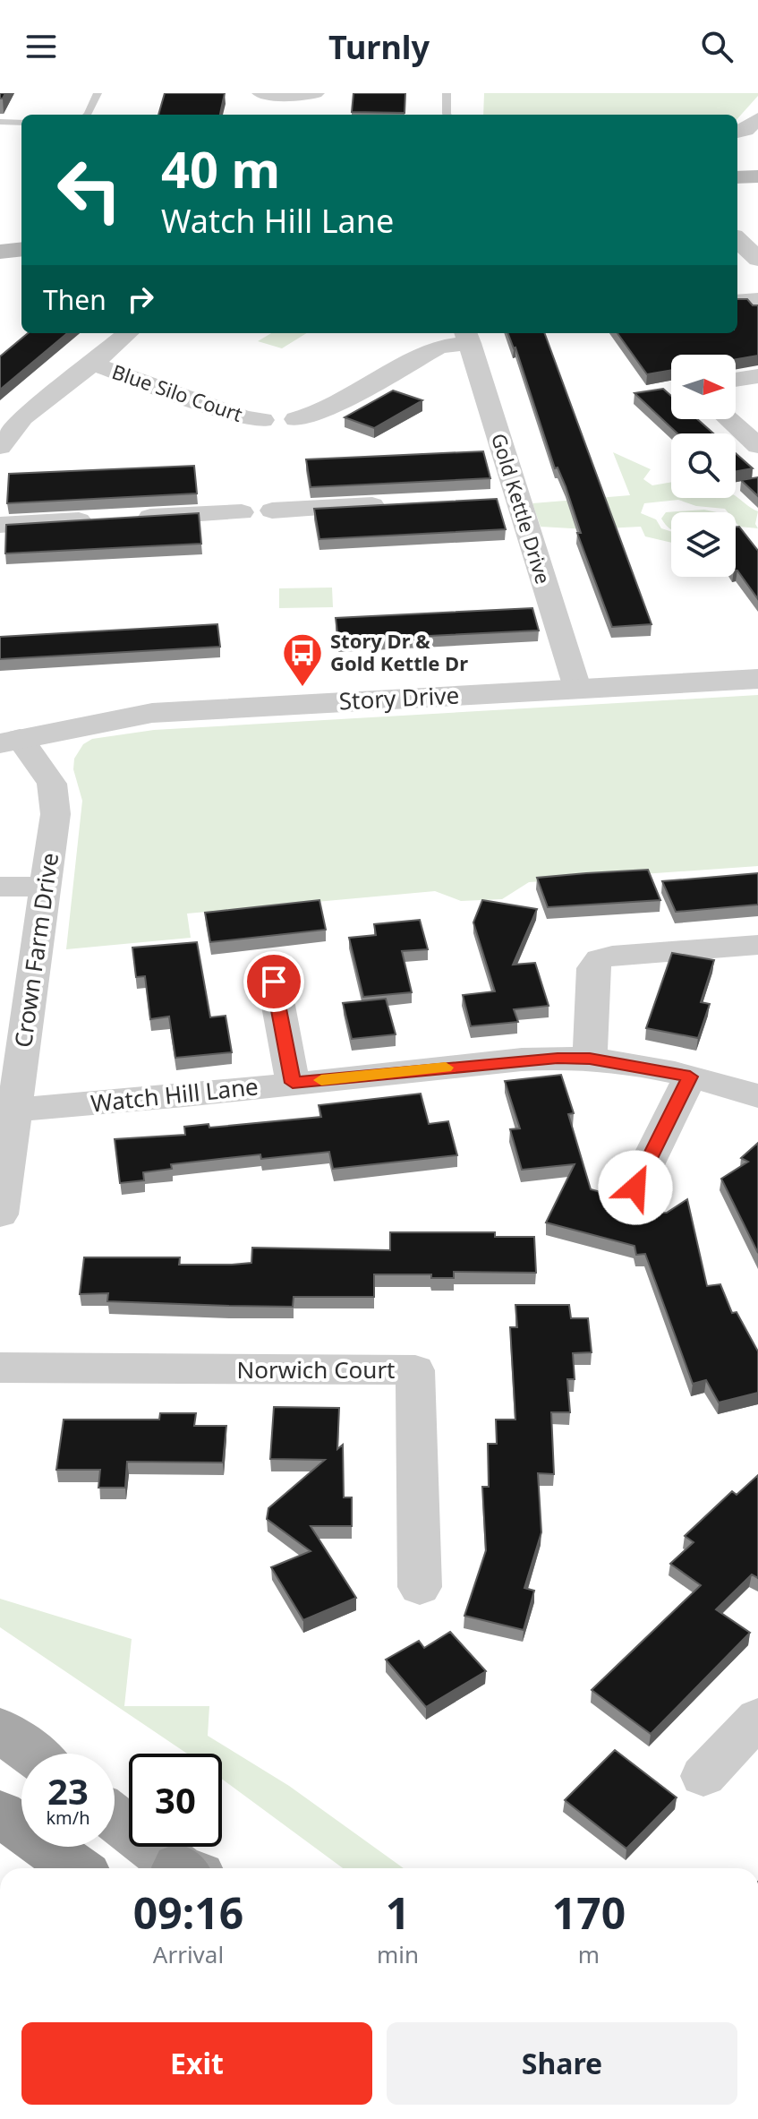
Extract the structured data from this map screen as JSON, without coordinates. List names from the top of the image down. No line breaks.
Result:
{"streets":{"street":["Blue Silo Court","Gold Kettle Drive","Story Drive","Crown Farm Drive","Watch Hill Lane","Norwich Court"]},"crossings":[["Gold Kettle Drive","Story Drive"],["Story Drive","Crown Farm Drive"],["Crown Farm Drive","Watch Hill Lane"]],"places":{"bus stop":["Story Dr & Gold Kettle Dr"]},"north":"right","page":{"header":"Turnly","turn":["40 m","Watch Hill Lane"],"then":"Then","speed":"23 km/h","limit":"30","eta":["09:16","Arrival","1","min","170","m"],"buttons":["Exit","Share"]}}
